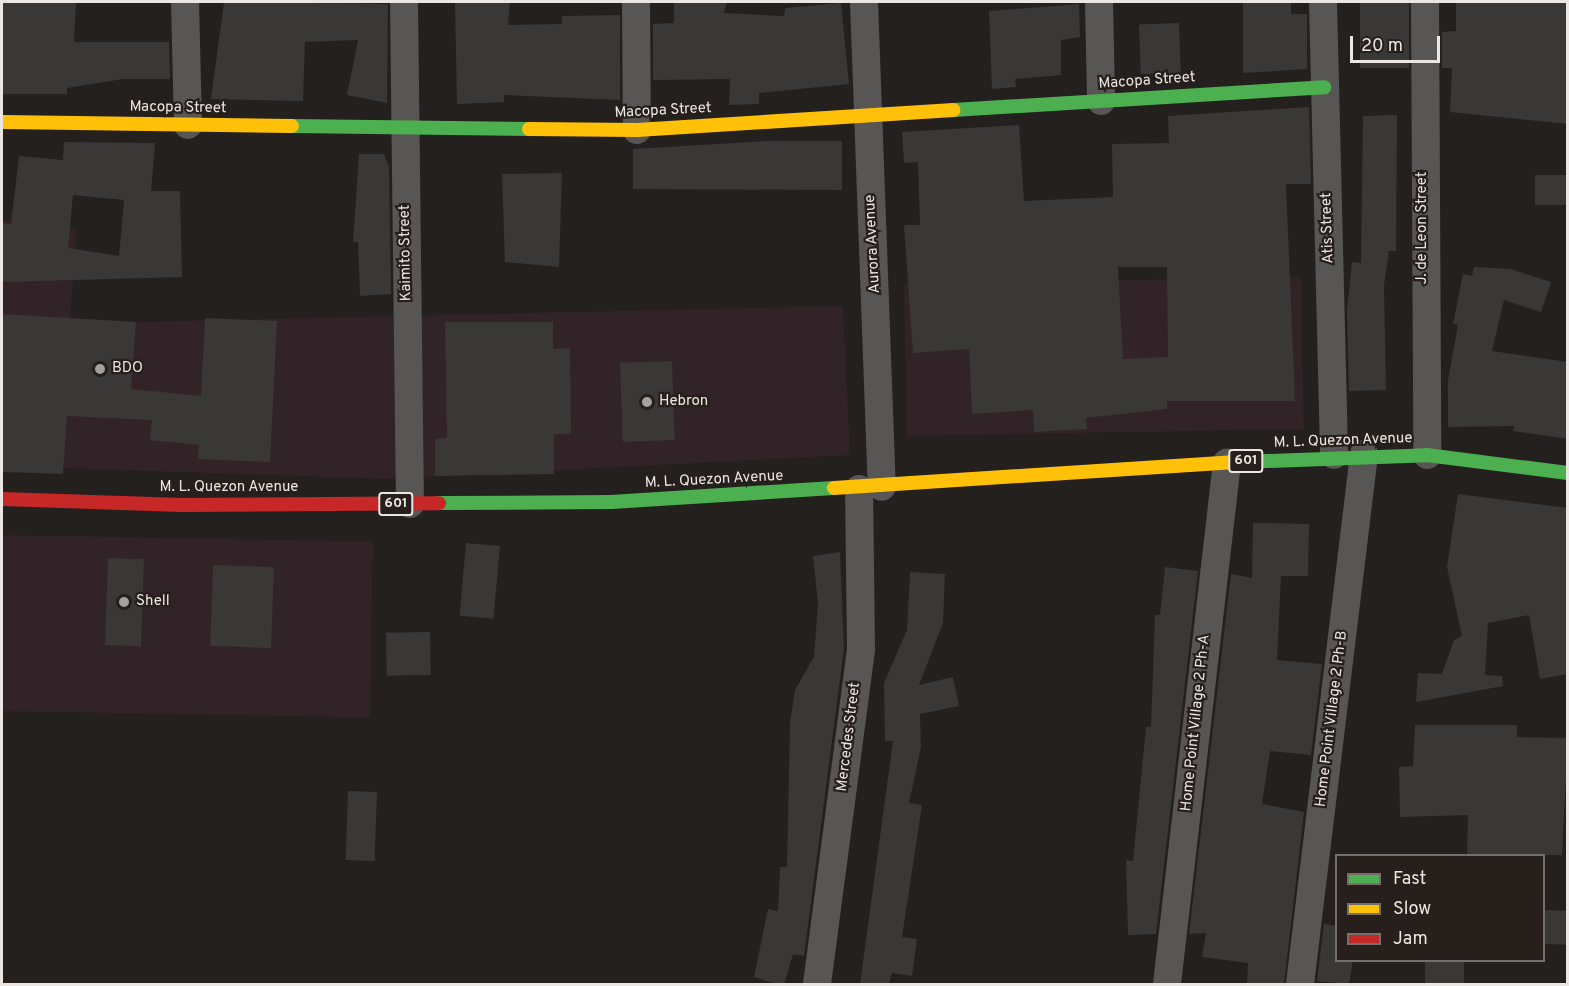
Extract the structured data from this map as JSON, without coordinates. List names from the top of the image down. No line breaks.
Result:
{"streets":{"main road":["Macopa Street","M. L. Quezon Avenue","601"],"street":["Atis Street","J. de Leon Street","Aurora Avenue","Kaimito Street","Home Point Village 2 Ph-B","Home Point Village 2 Ph-A","Mercedes Street"]},"crossings":[["Macopa Street","Atis Street"],["Macopa Street","Aurora Avenue"],["Macopa Street","Kaimito Street"],["Atis Street","M. L. Quezon Avenue"],["J. de Leon Street","M. L. Quezon Avenue"],["J. de Leon Street","601"],["Aurora Avenue","M. L. Quezon Avenue"],["Aurora Avenue","Mercedes Street"],["Kaimito Street","M. L. Quezon Avenue"],["M. L. Quezon Avenue","601"],["M. L. Quezon Avenue","Home Point Village 2 Ph-B"],["M. L. Quezon Avenue","Home Point Village 2 Ph-A"],["M. L. Quezon Avenue","Mercedes Street"]],"places":["BDO","Hebron","Shell"],"legend":["Fast","Slow","Jam"],"scale_bar":"20 m"}
